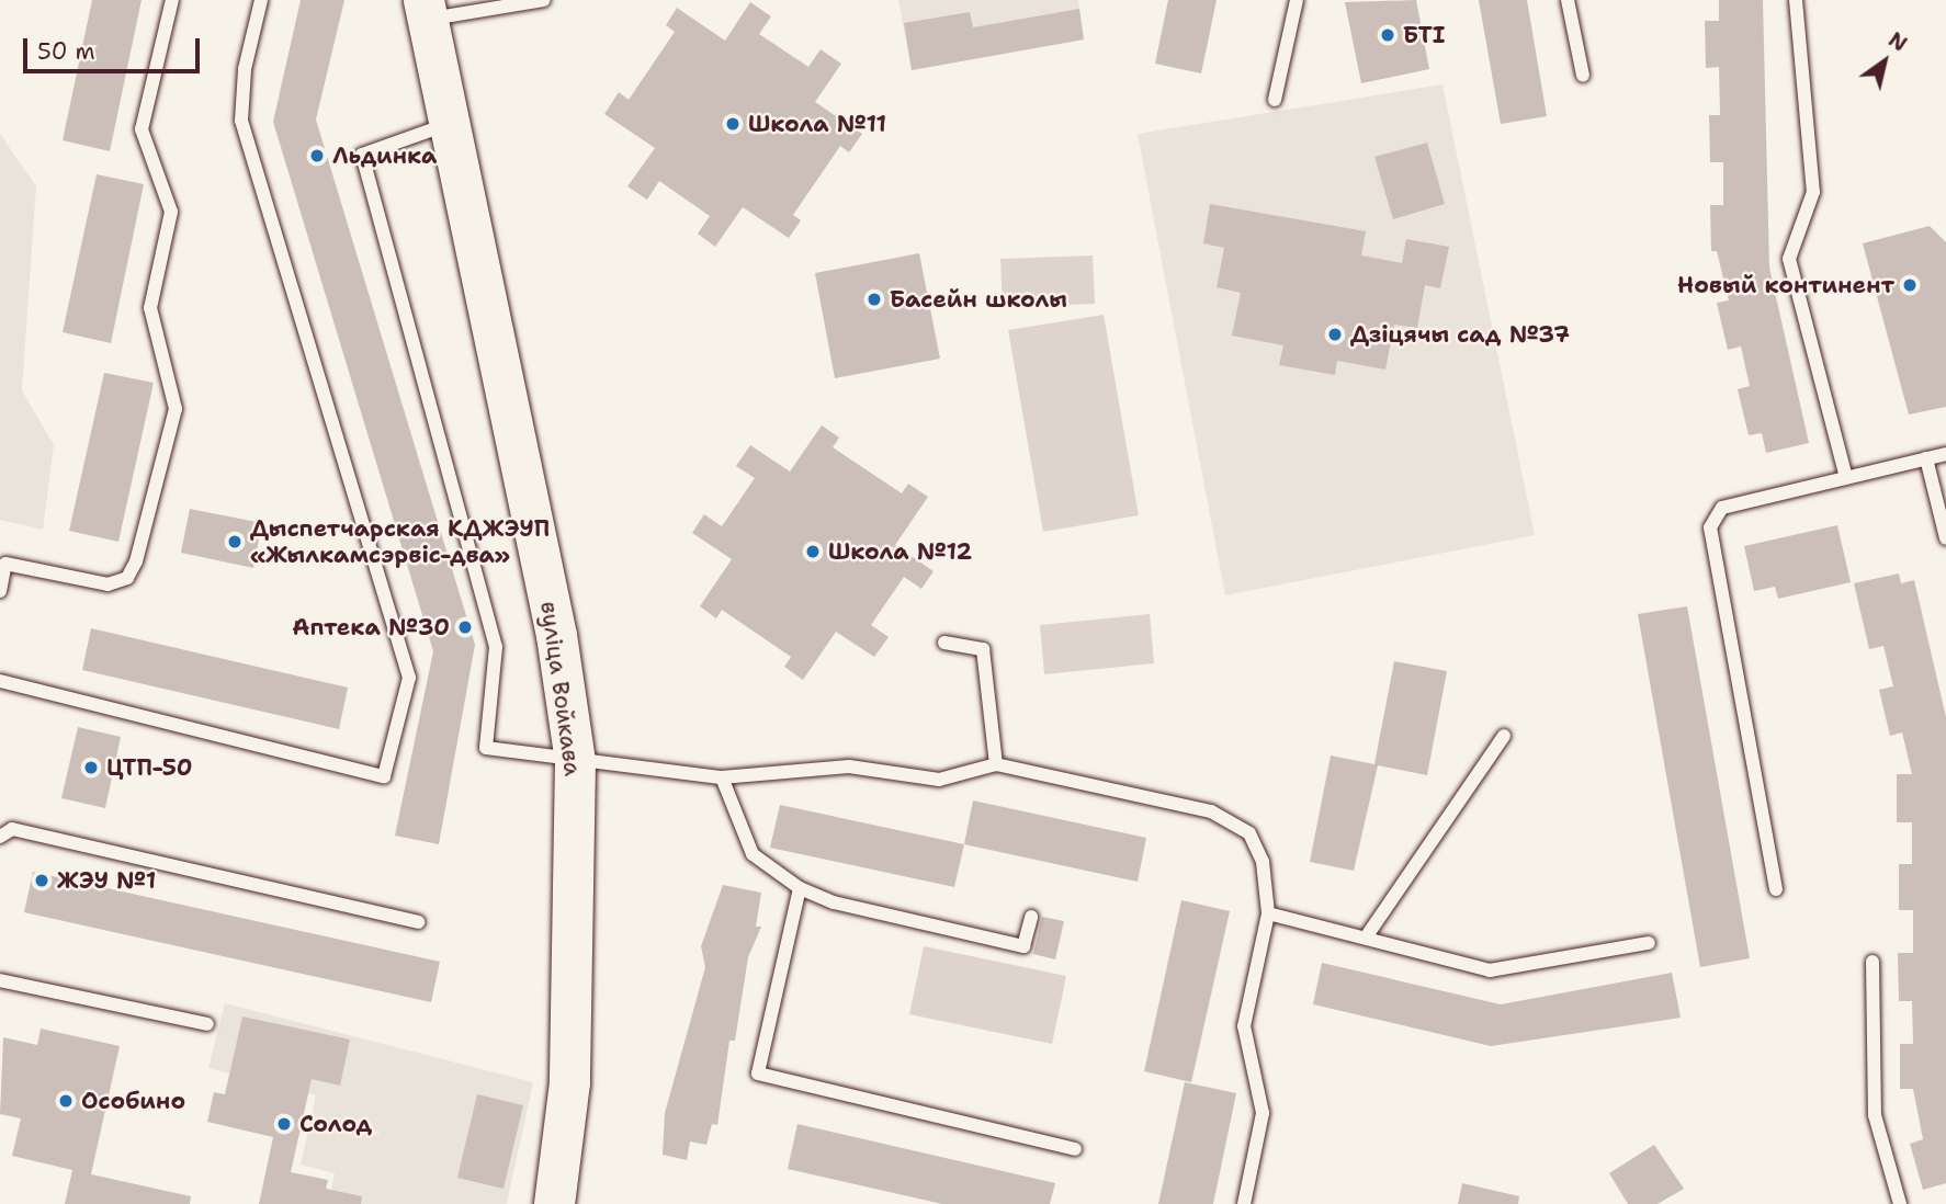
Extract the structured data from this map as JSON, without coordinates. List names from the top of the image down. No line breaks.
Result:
{"streets":{"main road":["вуліца Войкава"]},"places":["БТІ","Школа №11","Льдинка","Новый континент","Басейн школы","Дзіцячы сад №37","Дыспетчарская КДЖЭУП «Жылкамсэрвіс-два»","Школа №12","Аптека №30","ЦТП-50","ЖЭУ №1","Особино","Солод"],"scale_bar":"50 m","north":"top right"}
